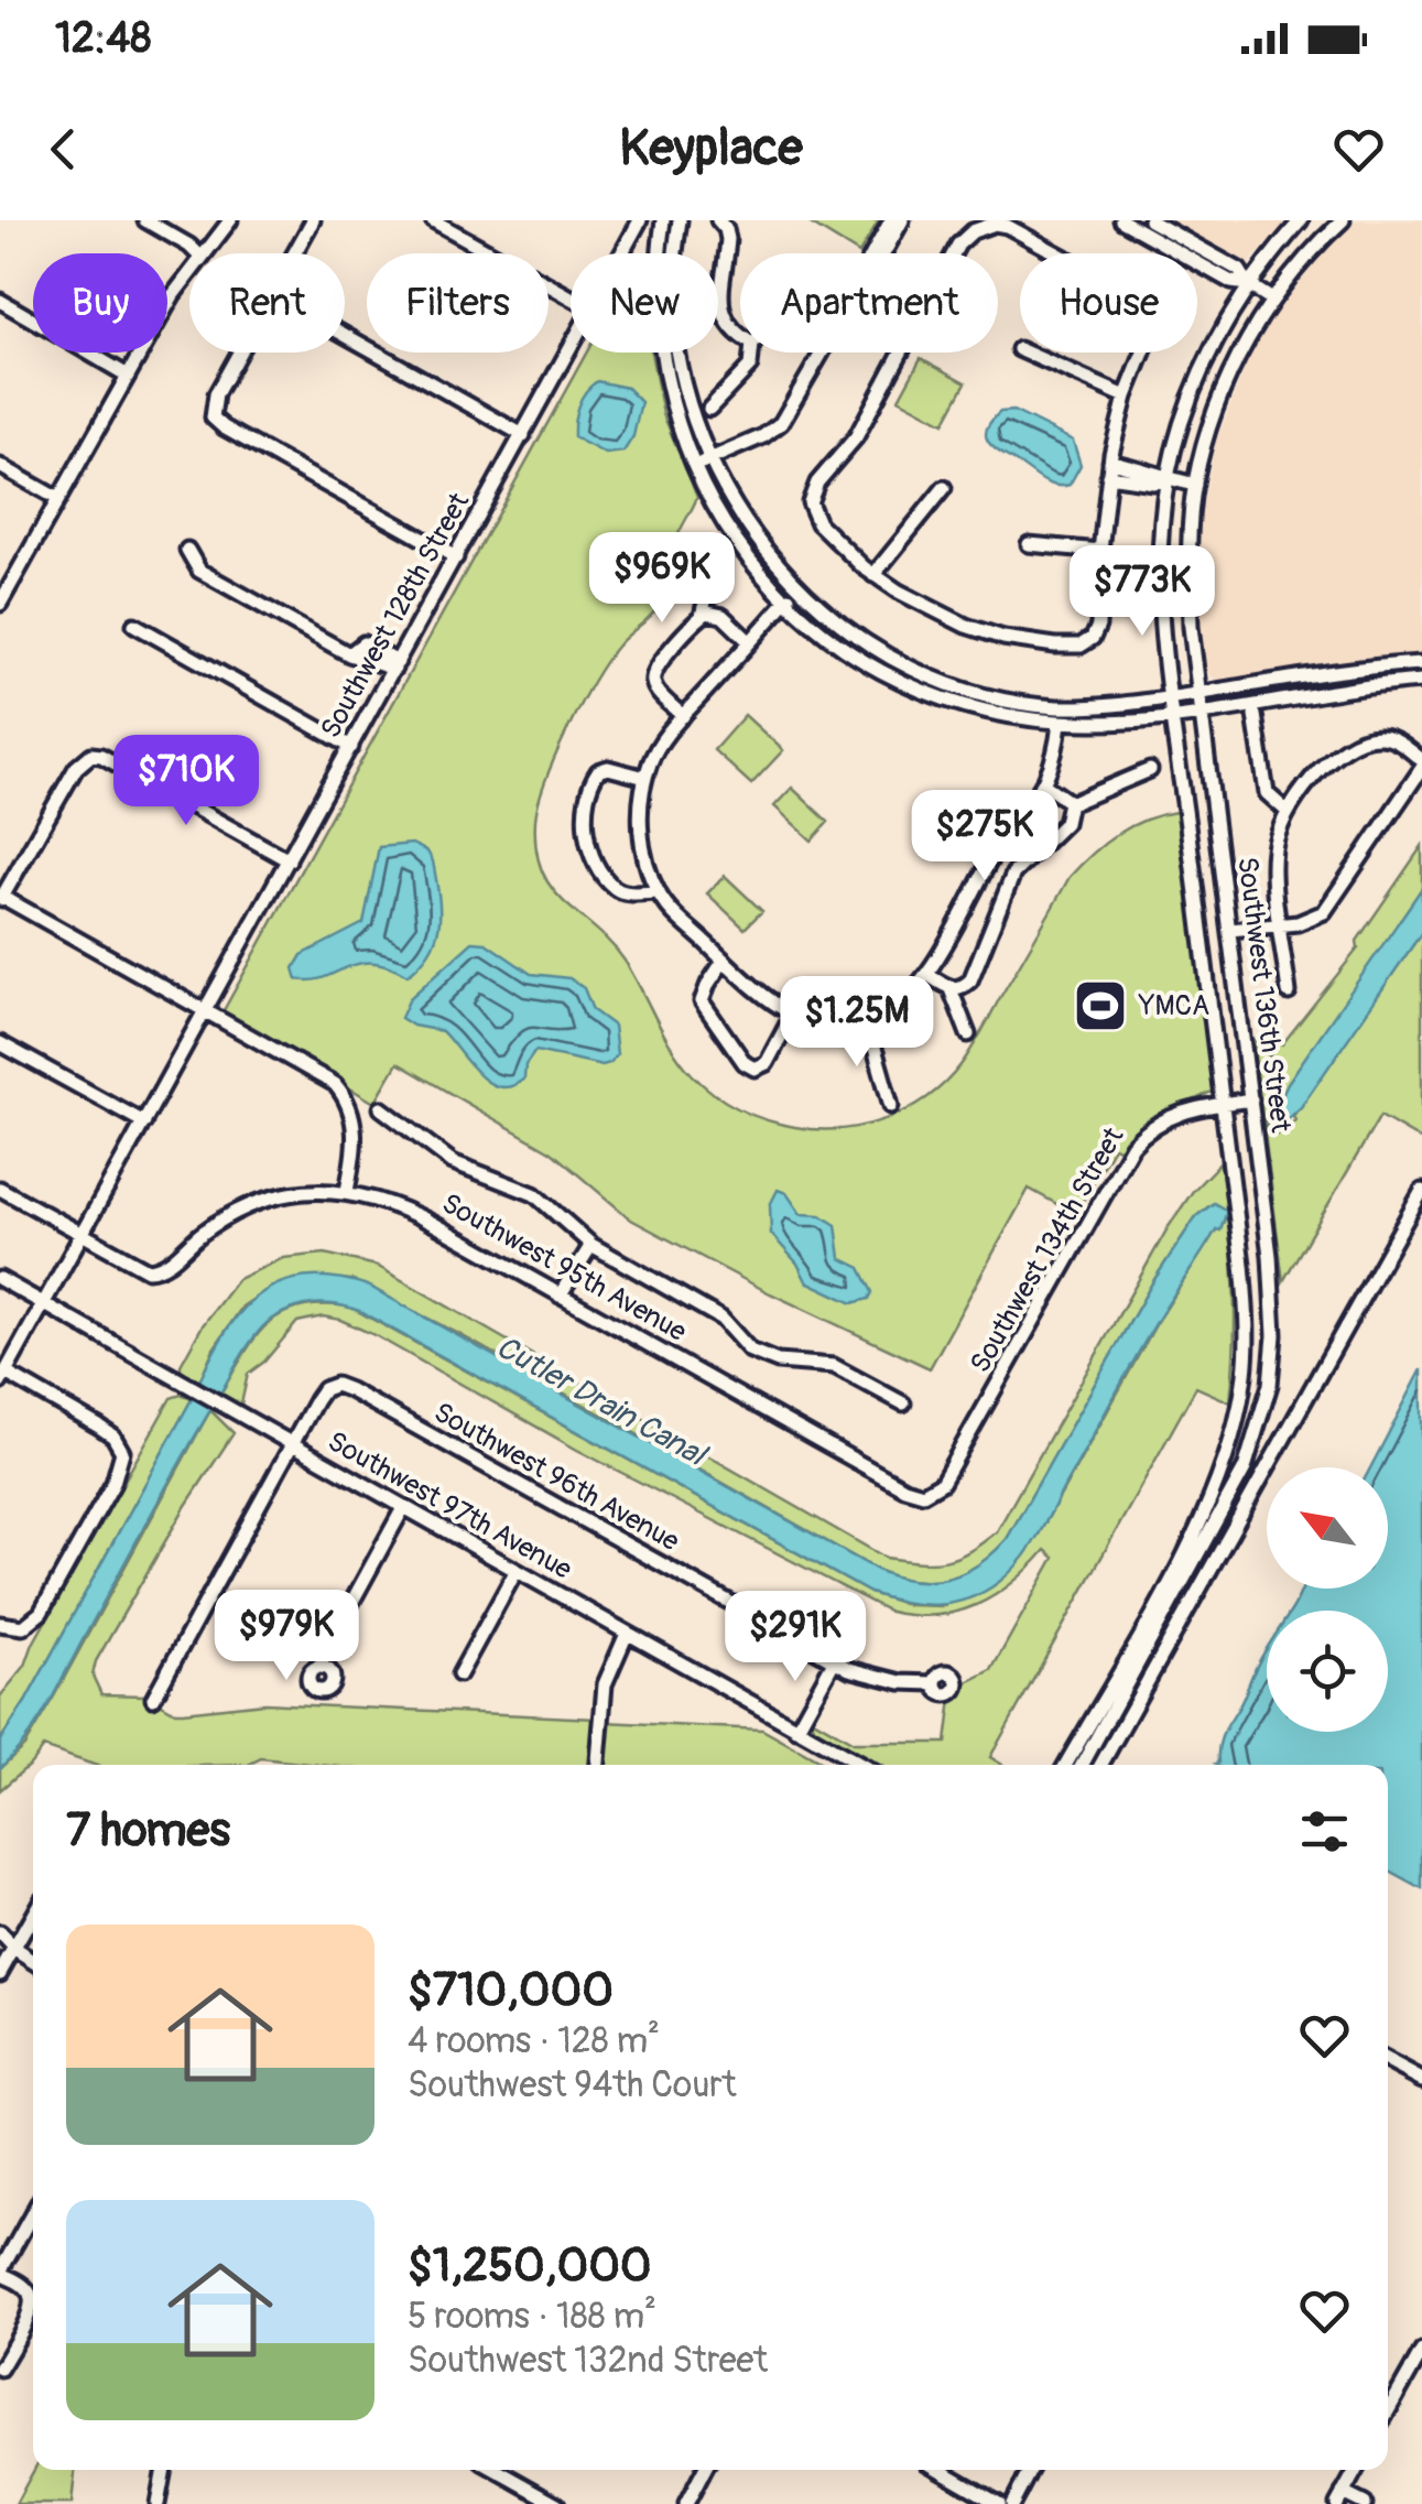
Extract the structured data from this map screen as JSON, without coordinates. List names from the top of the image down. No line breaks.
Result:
{"streets":{"street":["Southwest 128th Street","Southwest 136th Street","Southwest 134th Street","Southwest 95th Avenue","Southwest 96th Avenue","Southwest 97th Avenue"]},"crossings":[["Southwest 128th Street","Southwest 95th Avenue"],["Southwest 128th Street","Southwest 97th Avenue"],["Southwest 136th Street","Southwest 134th Street"],["Southwest 134th Street","Southwest 95th Avenue"],["Southwest 96th Avenue","Southwest 97th Avenue"]],"water":["Cutler Drain Canal"],"places":{"sports":["YMCA"]},"north":"top left","page":{"status":"12:48","header":"Keyplace","chip":["Buy","Rent","Filters","New","Apartment","House"],"price":["$969K","$773K","$710K","$275K","$1.25M","$979K","$291K"],"heading":"7 homes","list":[{"name":"$710,000","note":"4 rooms · 128 m² · Southwest 94th Court"},{"name":"$1,250,000","note":"5 rooms · 188 m² · Southwest 132nd Street"}]}}
